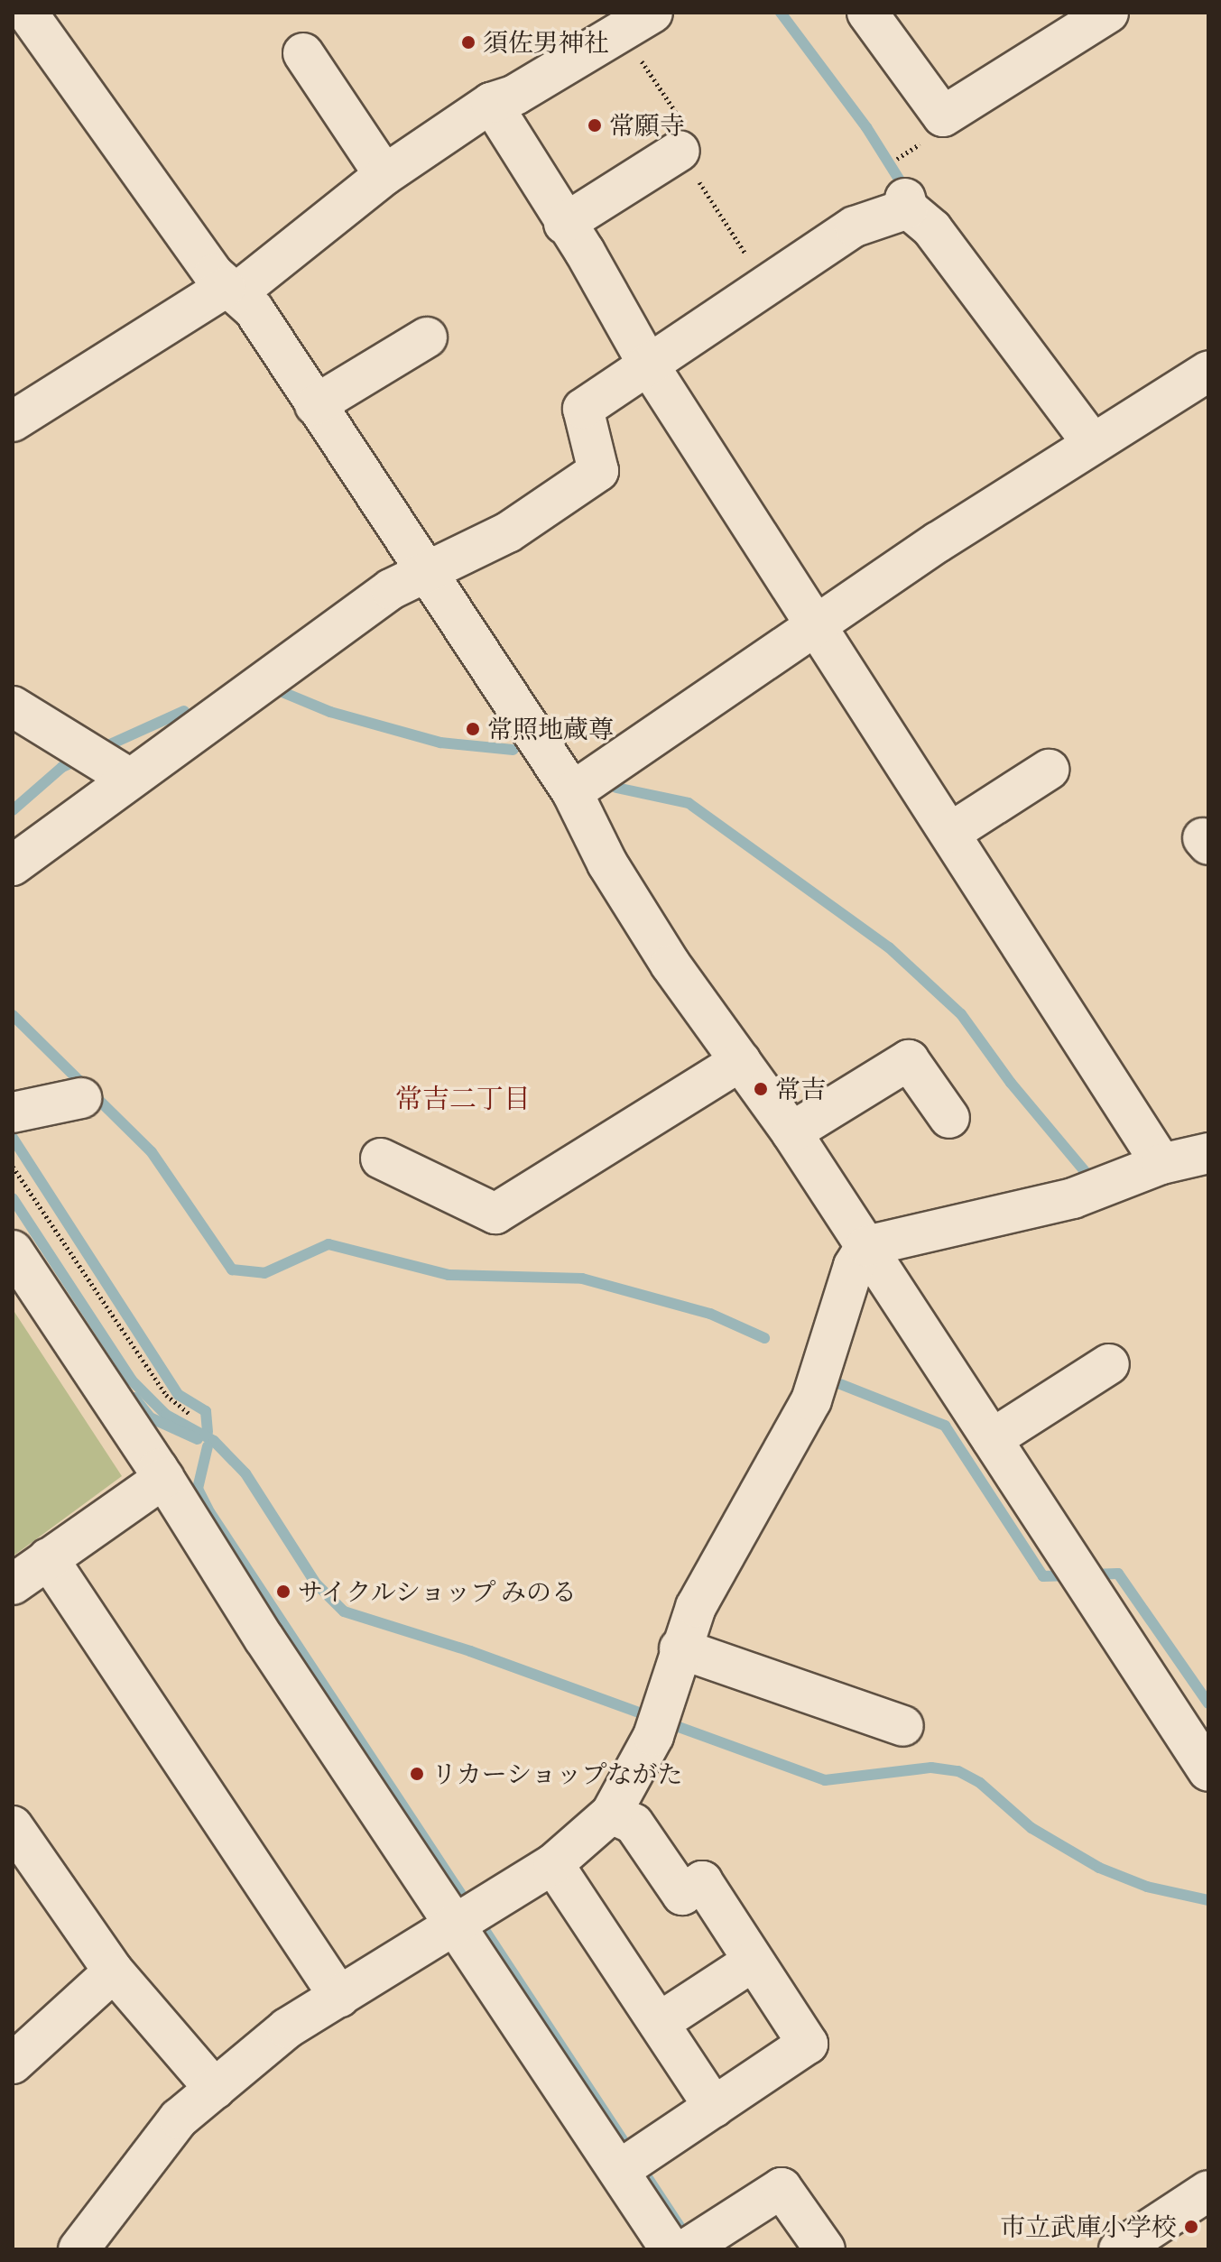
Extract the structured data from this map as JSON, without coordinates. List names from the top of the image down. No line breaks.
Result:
{"districts":["常吉二丁目"],"places":["須佐男神社","常願寺","常照地蔵尊","常吉","サイクルショップ みのる","リカーショップながた","市立武庫小学校"]}
